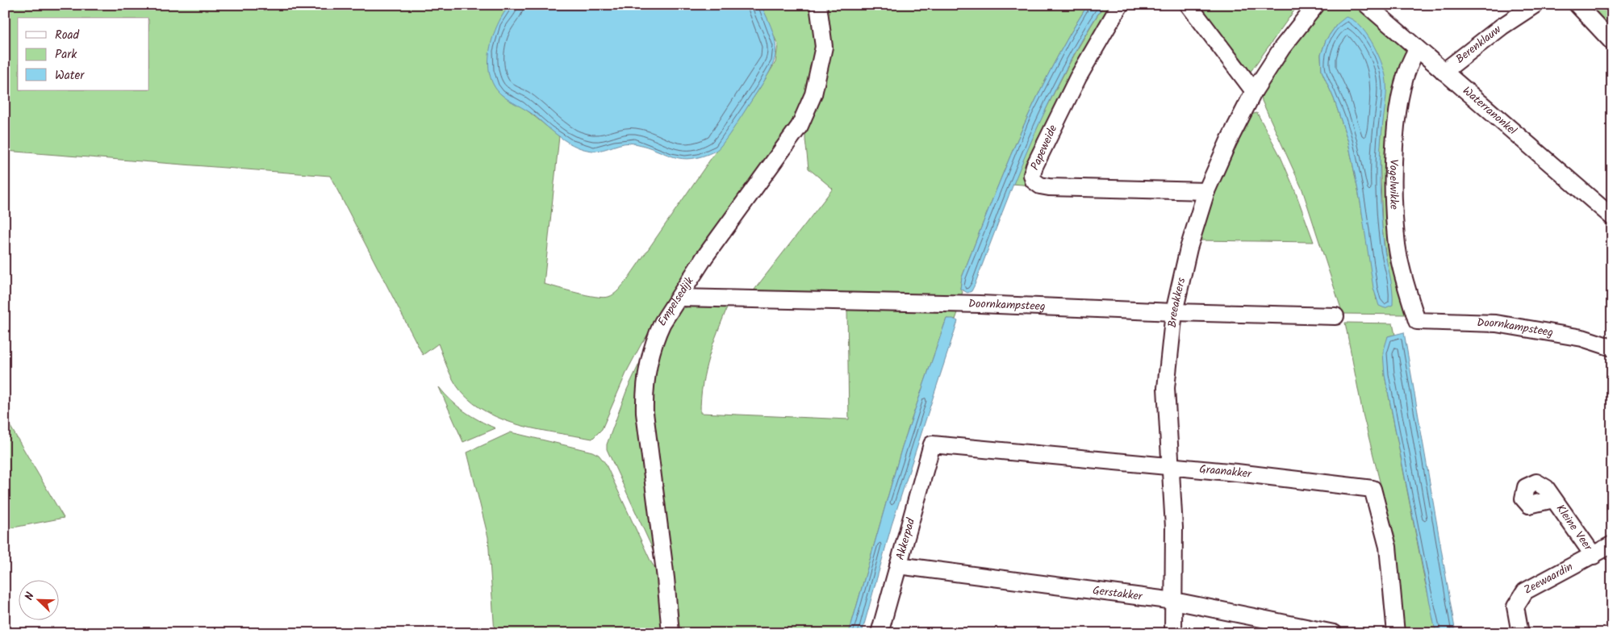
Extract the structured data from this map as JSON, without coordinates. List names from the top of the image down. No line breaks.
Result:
{"streets":{"street":["Berenklauw","Waterranonkel","Papeweide","Vogelwikke","Empelsedijk","Breeakkers","Doornkampsteeg","Graanakker","Kleine Veer","Akkerpad","Zeewaardin","Gerstakker"]},"crossings":[["Berenklauw","Waterranonkel"],["Waterranonkel","Vogelwikke"],["Papeweide","Breeakkers"],["Vogelwikke","Doornkampsteeg"],["Empelsedijk","Doornkampsteeg"],["Breeakkers","Doornkampsteeg"],["Breeakkers","Graanakker"],["Breeakkers","Gerstakker"],["Graanakker","Akkerpad"],["Kleine Veer","Zeewaardin"],["Akkerpad","Gerstakker"]],"legend":["Road","Park","Water"],"north":"top left"}
